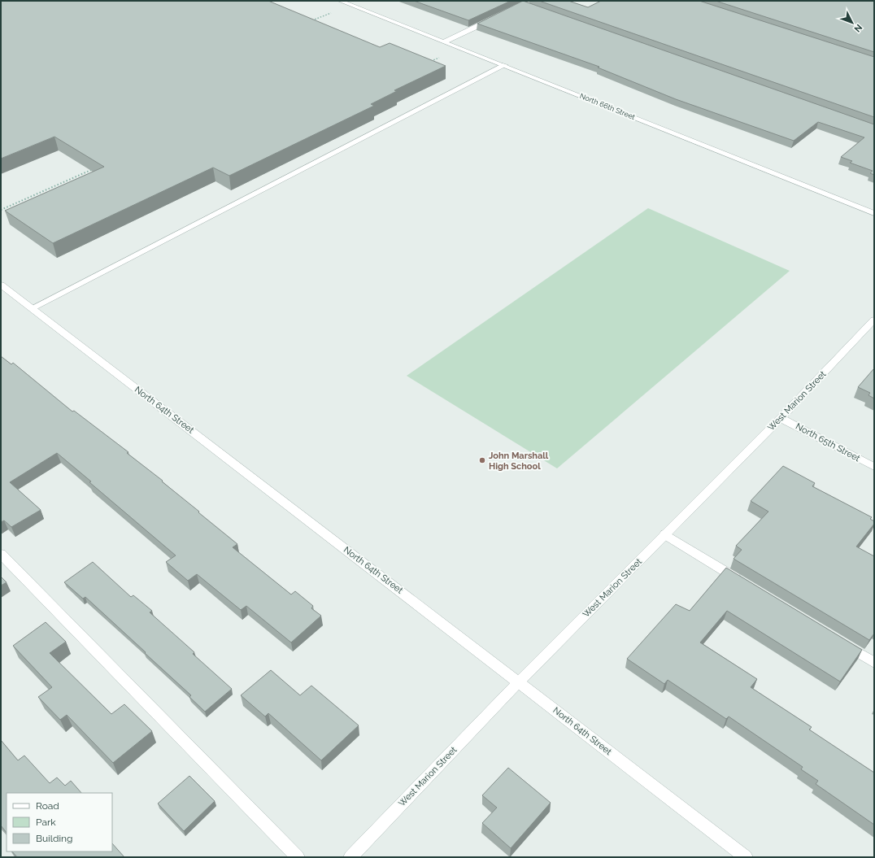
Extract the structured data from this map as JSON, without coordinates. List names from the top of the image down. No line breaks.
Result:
{"streets":{"street":["North 66th Street","West Marion Street","North 64th Street","North 65th Street"]},"crossings":[["West Marion Street","North 64th Street"],["West Marion Street","North 65th Street"]],"places":["John Marshall High School"],"legend":["Road","Park","Building"],"north":"bottom right"}
